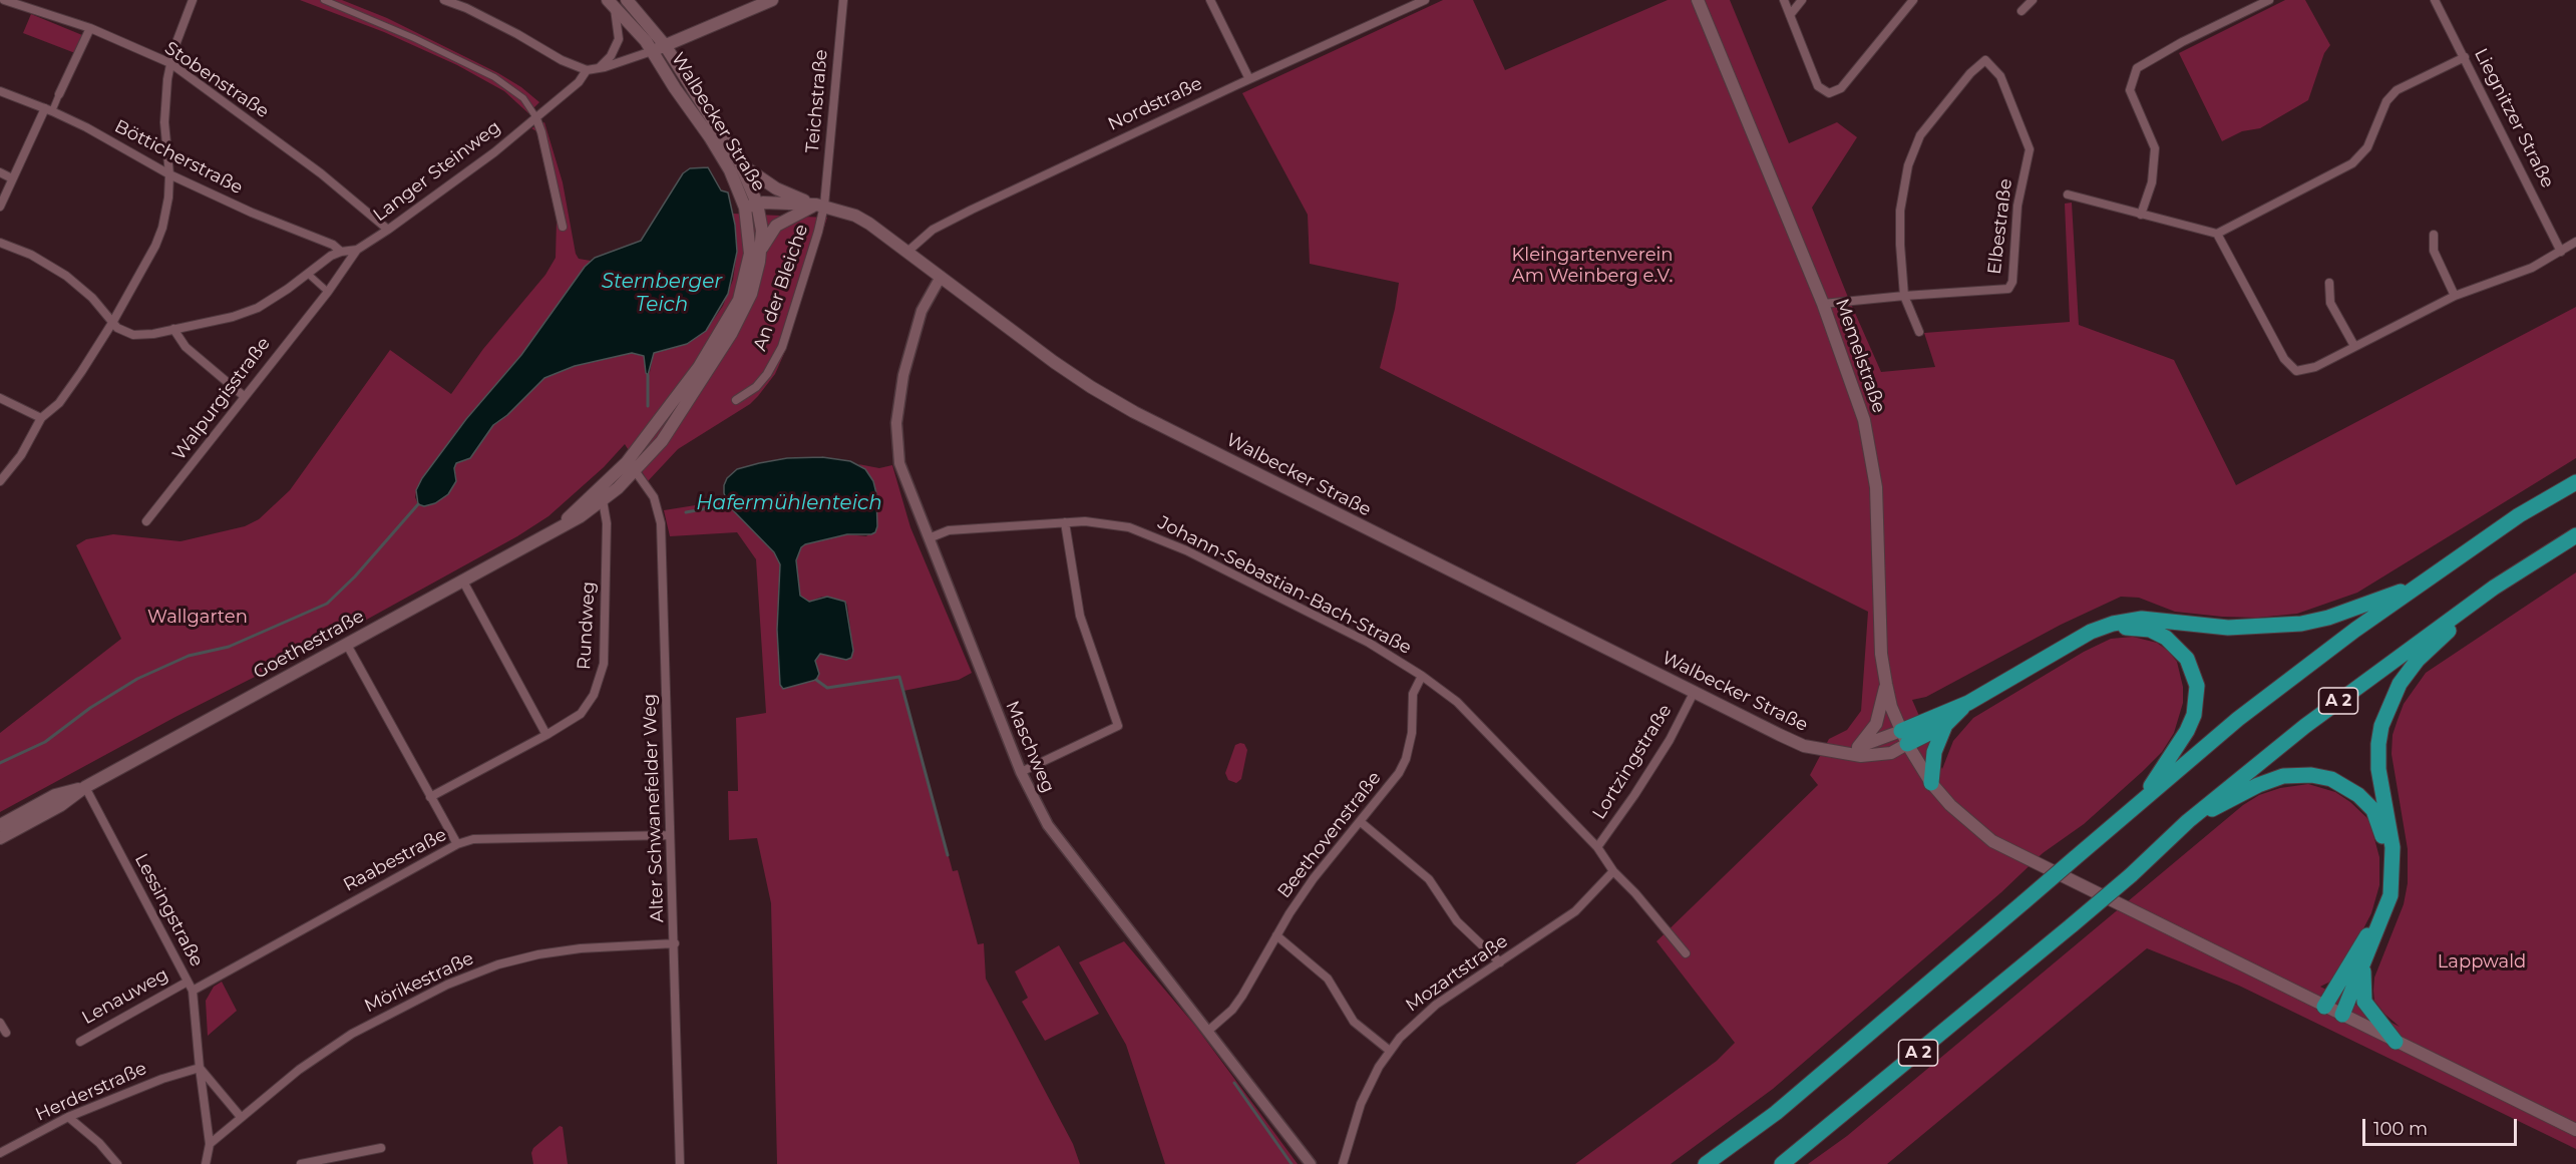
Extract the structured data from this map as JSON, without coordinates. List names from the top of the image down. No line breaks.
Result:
{"streets":{"highway":["A 2"],"main road":["Walbecker Straße","Memelstraße","Goethestraße"],"street":["Stobenstraße","Teichstraße","Nordstraße","Liegnitzer Straße","Bötticherstraße","Langer Steinweg","Elbestraße","An der Bleiche","Walpurgisstraße","Johann-Sebastian-Bach-Straße","Rundweg","Maschweg","Lortzingstraße","Alter Schwanefelder Weg","Beethovenstraße","Raabestraße","Lessingstraße","Mozartstraße","Mörikestraße","Lenauweg","Herderstraße"]},"crossings":[["Stobenstraße","Langer Steinweg"],["Teichstraße","Walbecker Straße"],["Teichstraße","An der Bleiche"],["Nordstraße","Walbecker Straße"],["Walbecker Straße","An der Bleiche"],["Walbecker Straße","Memelstraße"],["Walbecker Straße","Goethestraße"],["Walbecker Straße","Maschweg"],["Walbecker Straße","Lortzingstraße"],["Bötticherstraße","Langer Steinweg"],["Langer Steinweg","Walpurgisstraße"],["Elbestraße","Memelstraße"],["Johann-Sebastian-Bach-Straße","Maschweg"],["Johann-Sebastian-Bach-Straße","Lortzingstraße"],["Johann-Sebastian-Bach-Straße","Beethovenstraße"],["Johann-Sebastian-Bach-Straße","Mozartstraße"],["Rundweg","Goethestraße"],["Goethestraße","Alter Schwanefelder Weg"],["Goethestraße","Lessingstraße"],["Maschweg","Beethovenstraße"],["Alter Schwanefelder Weg","Raabestraße"],["Alter Schwanefelder Weg","Mörikestraße"],["Raabestraße","Lessingstraße"],["Lessingstraße","Mörikestraße"],["Lessingstraße","Lenauweg"],["Lessingstraße","Herderstraße"]],"water":["Sternberger Teich","Hafermühlenteich"],"parks":["Kleingartenverein Am Weinberg e.V.","Wallgarten","Lappwald"],"scale_bar":"100 m"}
